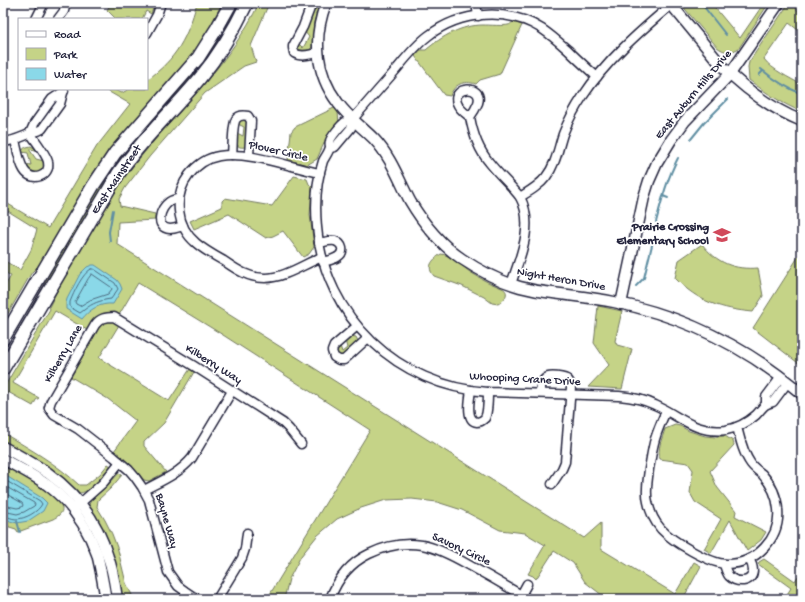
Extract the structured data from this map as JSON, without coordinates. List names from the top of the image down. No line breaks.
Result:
{"streets":{"main road":["East Mainstreet"],"street":["East Auburn Hills Drive","Plover Circle","Night Heron Drive","Kilberry Lane","Kilberry Way","Whooping Crane Drive","Bayne Way","Savory Circle"]},"crossings":[["East Auburn Hills Drive","Night Heron Drive"],["Plover Circle","Whooping Crane Drive"],["Night Heron Drive","Whooping Crane Drive"],["Kilberry Lane","Kilberry Way"],["Kilberry Lane","Bayne Way"]],"places":{"school or university":["Prairie Crossing Elementary School"]},"legend":["Road","Park","Water"]}
